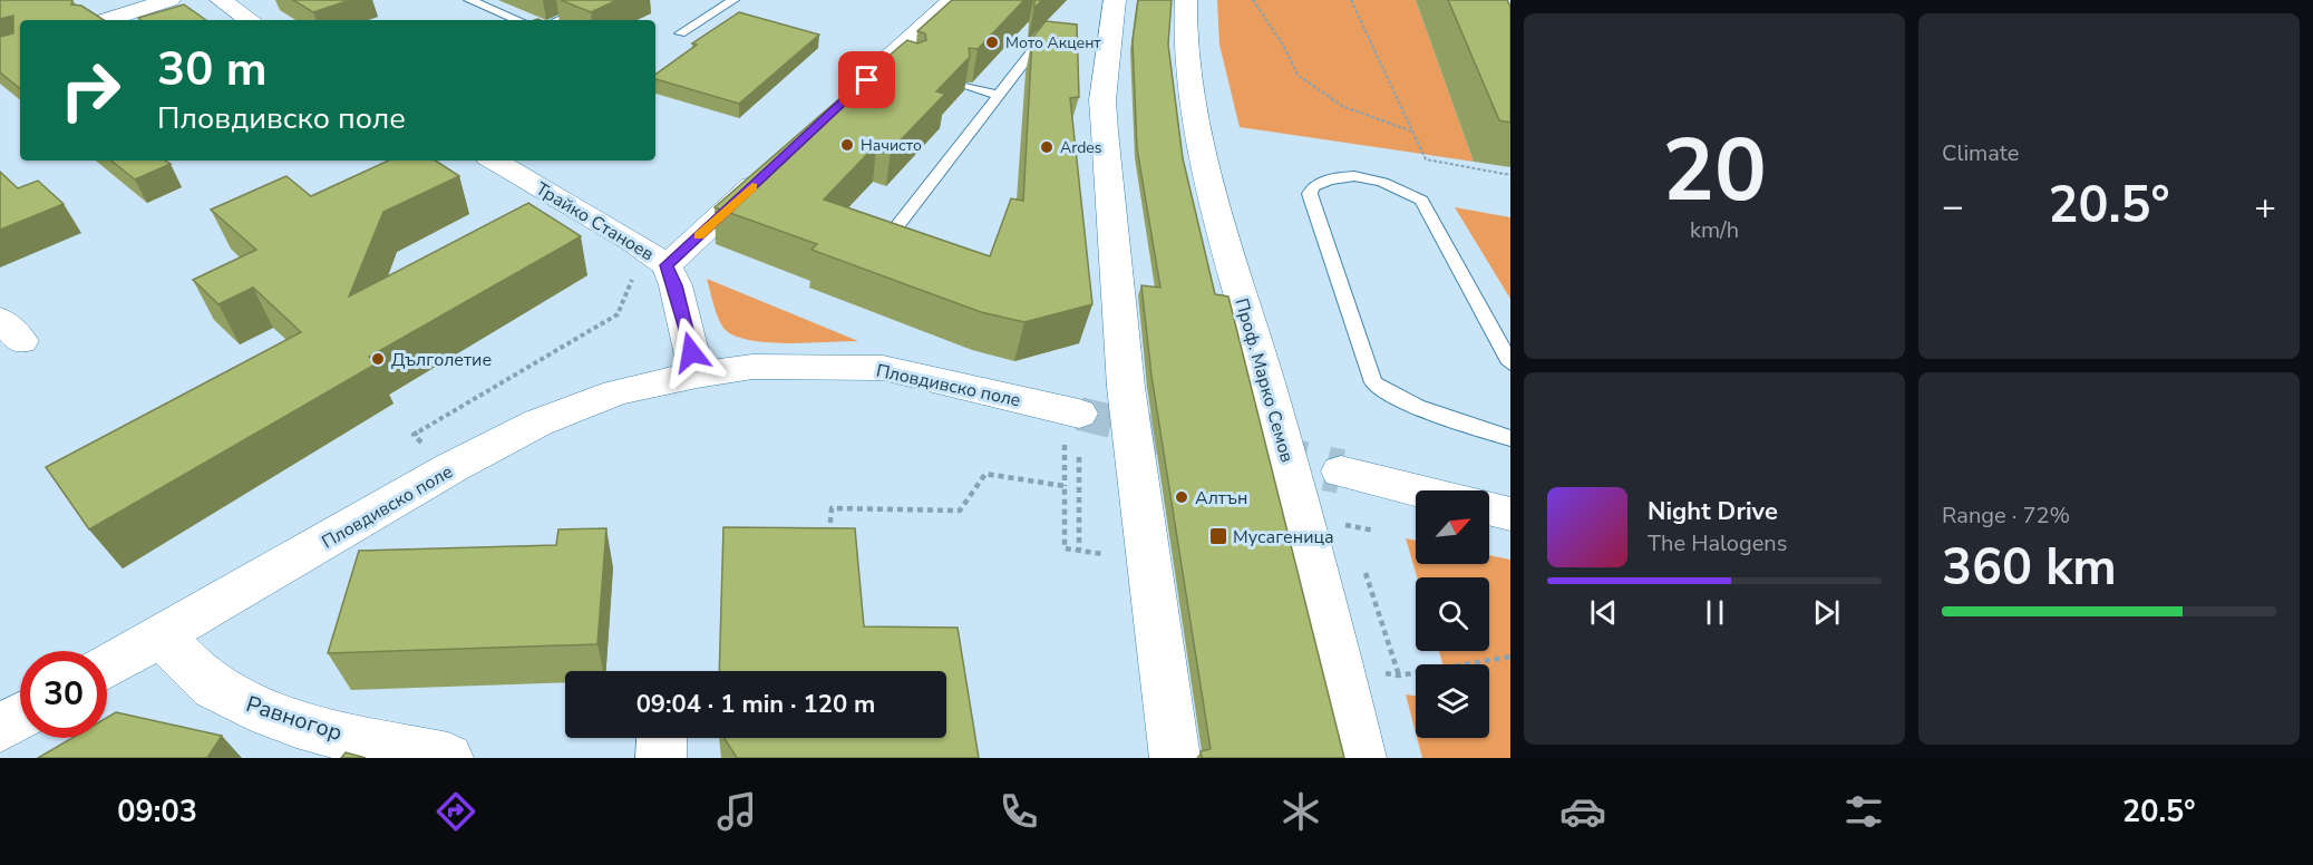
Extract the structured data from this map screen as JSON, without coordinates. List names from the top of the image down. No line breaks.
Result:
{"streets":{"street":["Трайко Станоев","Проф. Марко Семов","Пловдивско поле","Равногор"]},"crossings":[["Пловдивско поле","Равногор"]],"places":{"other":["Мото Акцент","Начисто","Ardes","Дълголетие","Алтън"],"transit":["Мусагеница"]},"north":"top right","page":{"tile":[["20","km/h"],"Climate",["Range · 72%","360 km"]],"turn":["30 m","Пловдивско поле"],"heat":["−","20.5°","+"],"song":["Night Drive","The Halogens"],"limit":"30","trip":"09:04 · 1 min · 120 m","tabs":["09:03","20.5°"]}}
